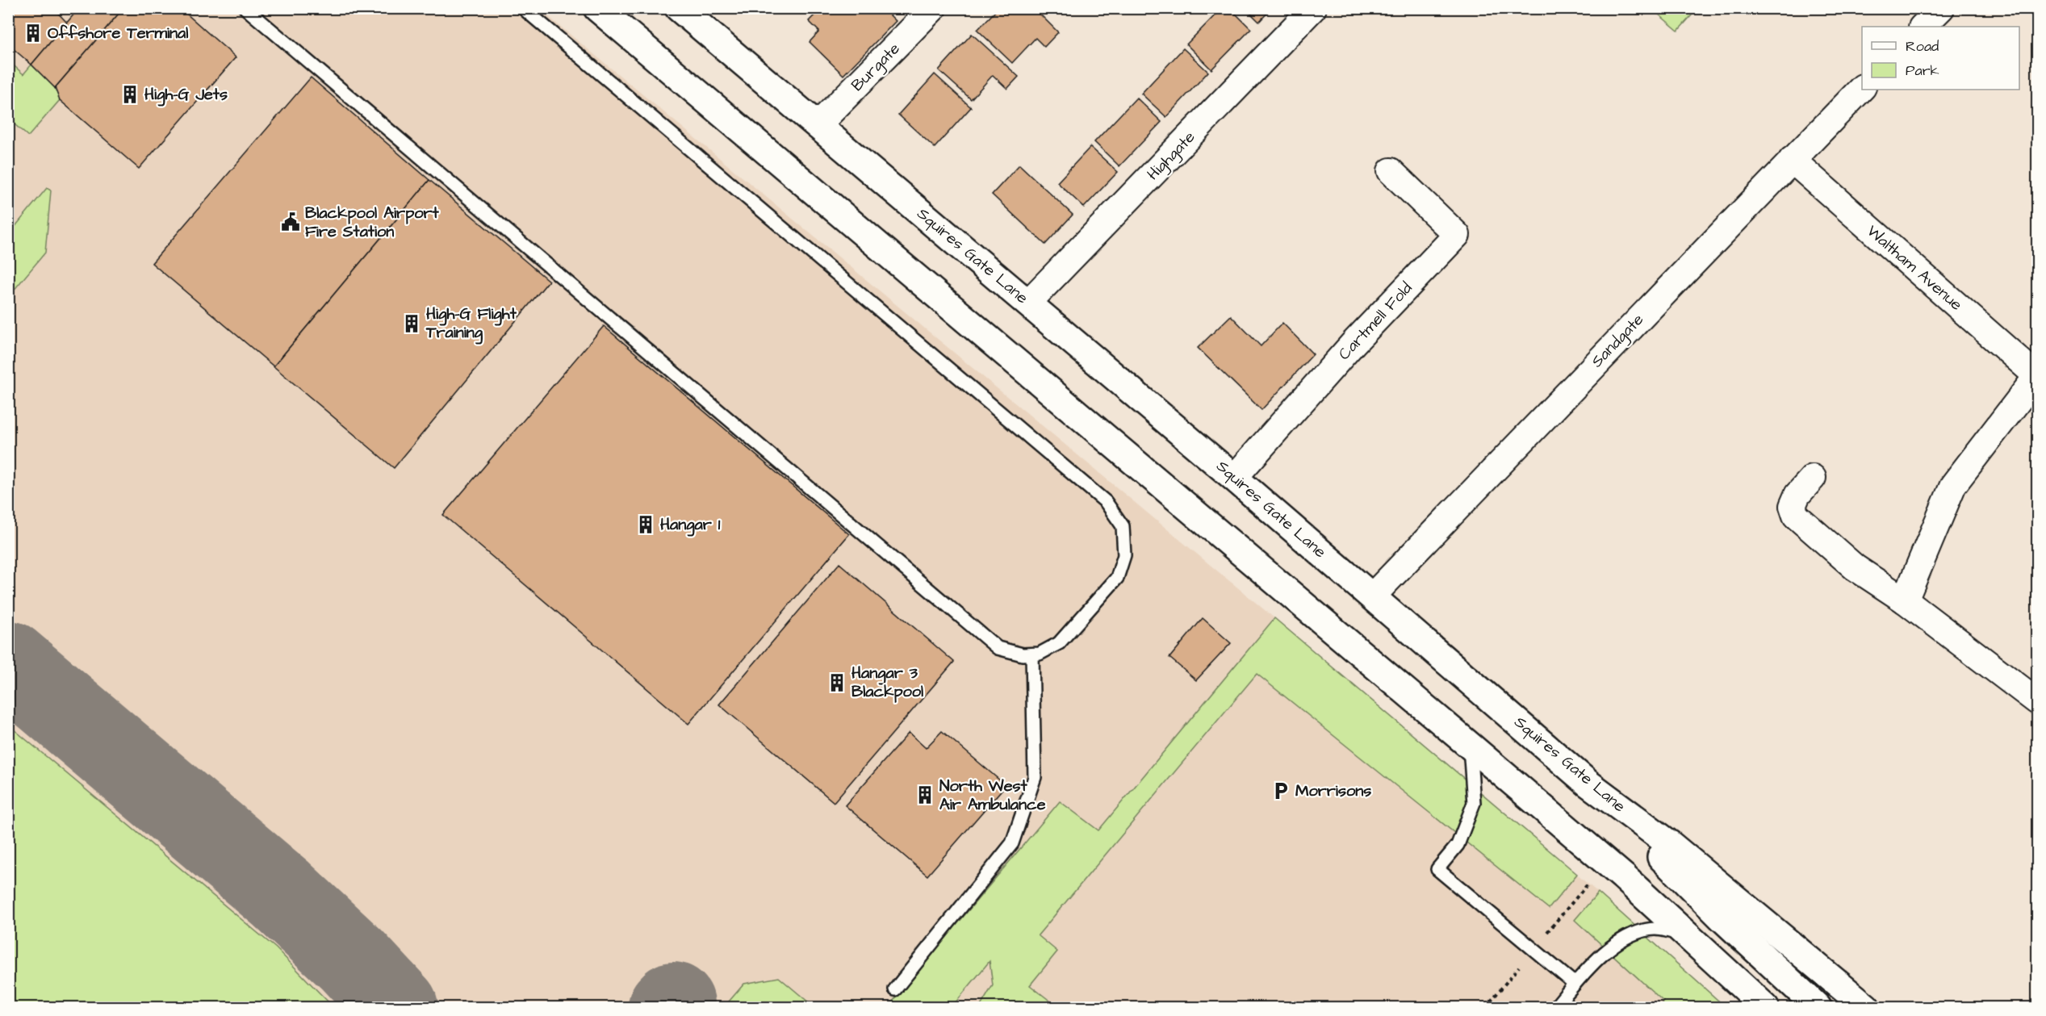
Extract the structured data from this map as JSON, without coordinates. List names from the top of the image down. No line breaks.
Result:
{"streets":{"main road":["Squires Gate Lane"],"street":["Burgate","Highgate","Waltham Avenue","Cartmell Fold","Sandgate"]},"crossings":[["Burgate","Squires Gate Lane"],["Highgate","Squires Gate Lane"],["Squires Gate Lane","Cartmell Fold"],["Squires Gate Lane","Sandgate"],["Waltham Avenue","Sandgate"]],"places":{"building":["Offshore Terminal","High-G Jets","High-G Flight Training","Hangar 1","Hangar 3 Blackpool","North West Air Ambulance"],"public building":["Blackpool Airport Fire Station"],"parking":["Morrisons"]},"legend":["Road","Park"]}
